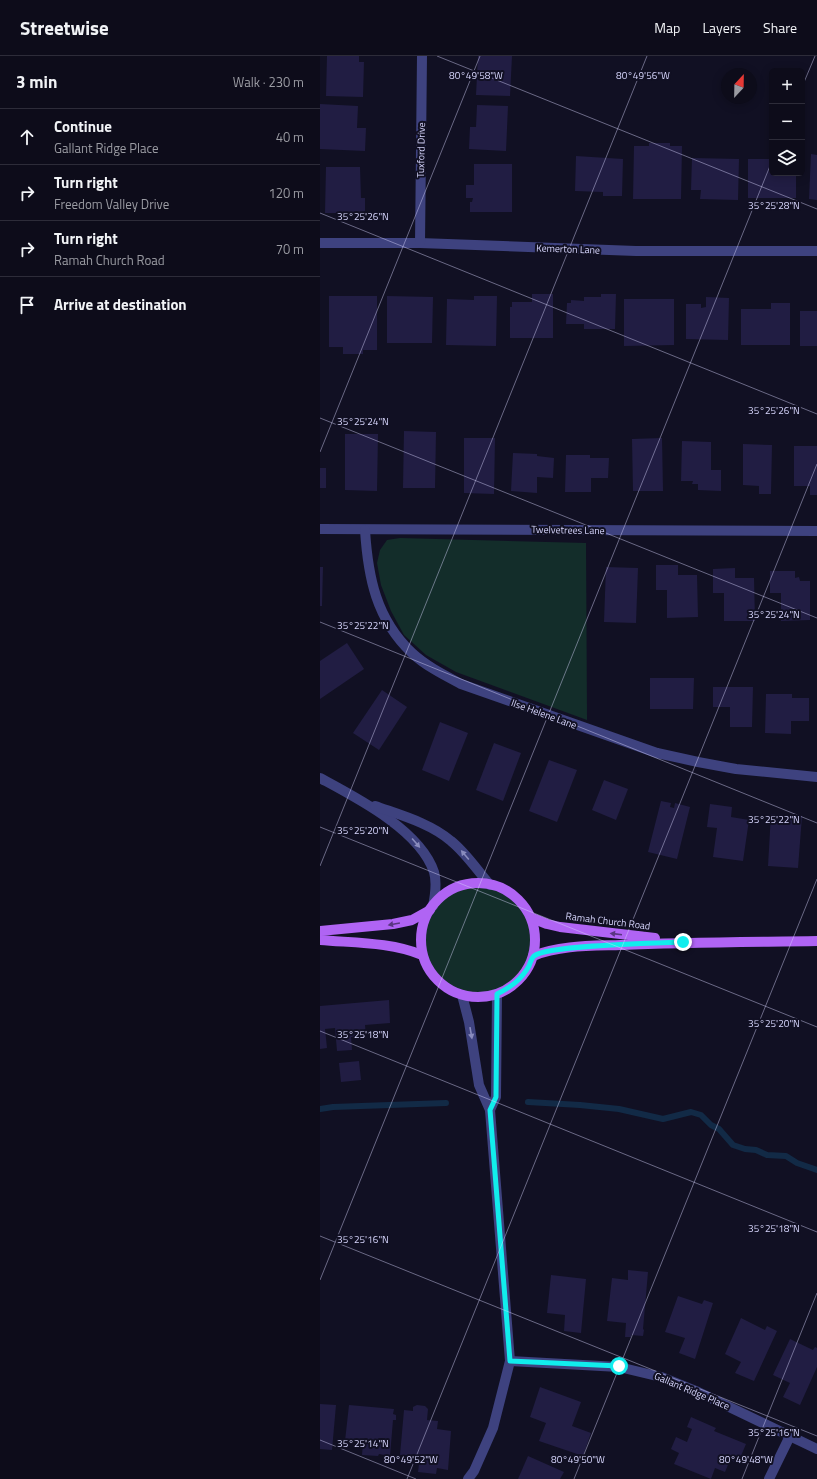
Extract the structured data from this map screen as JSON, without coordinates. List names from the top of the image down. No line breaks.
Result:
{"streets":{"main road":["Ramah Church Road"],"street":["Tuxford Drive","Kemerton Lane","Twelvetrees Lane","Ilse Helene Lane","Gallant Ridge Place"]},"crossings":[["Tuxford Drive","Kemerton Lane"],["Twelvetrees Lane","Ilse Helene Lane"]],"north":"top","page":{"header":"Streetwise","nav":["Map","Layers","Share"],"heading":["3 min","Walk · 230 m"],"map_buttons":["+","−"],"list":[["Continue","Gallant Ridge Place","40 m"],["Turn right","Freedom Valley Drive","120 m"],["Turn right","Ramah Church Road","70 m"],"Arrive at destination"]},"coordinates":["80°49'58\"W","80°49'56\"W","35°25'28\"N","35°25'26\"N","35°25'24\"N","35°25'22\"N","35°25'20\"N","35°25'18\"N","35°25'16\"N","35°25'14\"N","80°49'52\"W","80°49'50\"W","80°49'48\"W"]}
